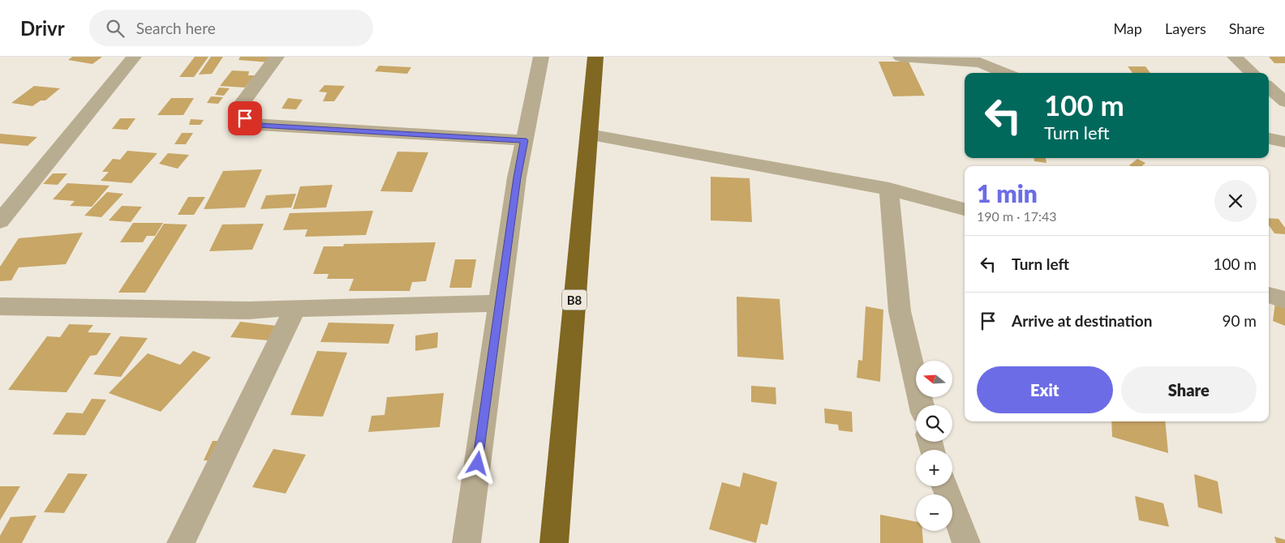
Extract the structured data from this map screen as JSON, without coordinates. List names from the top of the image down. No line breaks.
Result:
{"streets":{"highway":["B8"]},"north":"left","page":{"header":"Drivr","search":"Search here","nav":["Map","Layers","Share"],"turn":["100 m","Turn left"],"heading":["1 min","190 m · 17:43"],"list":[{"name":"Turn left","value":"100 m"},{"name":"Arrive at destination","value":"90 m"}],"buttons":["Exit","Share"],"map_buttons":["+","−"]}}
